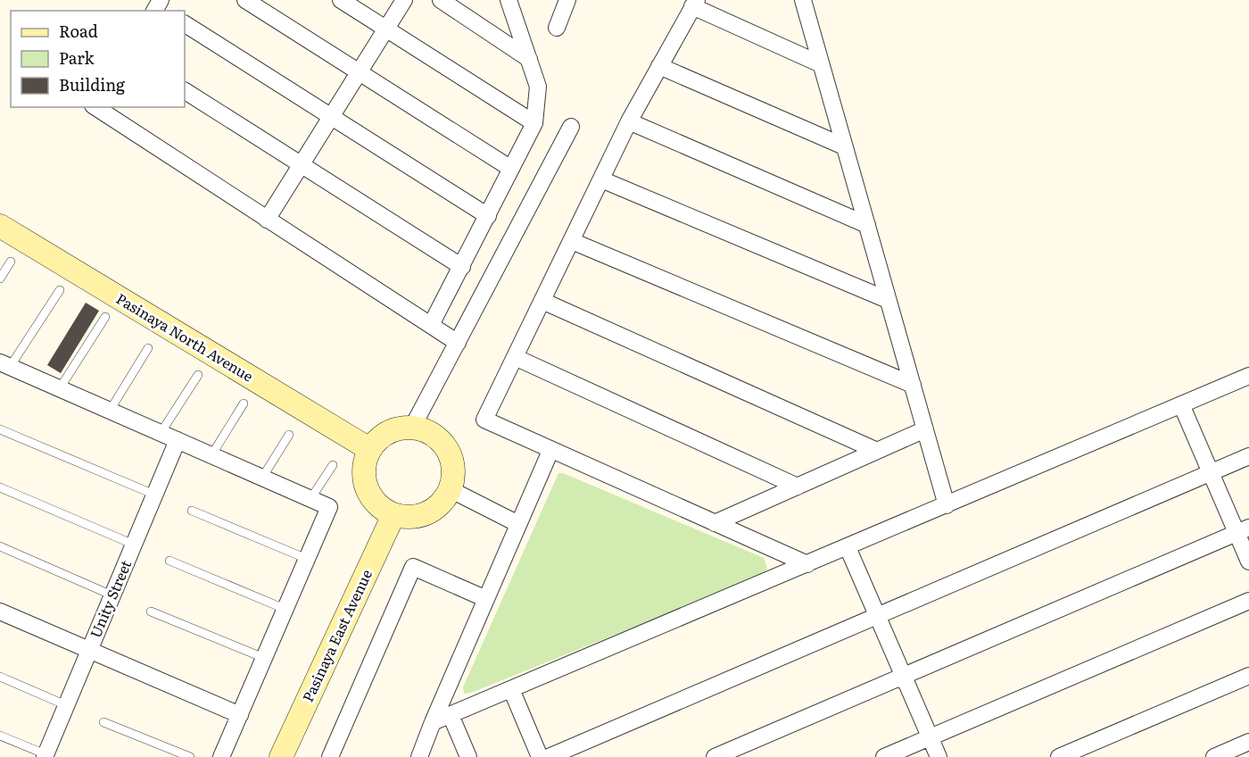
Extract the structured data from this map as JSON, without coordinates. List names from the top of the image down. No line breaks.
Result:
{"streets":{"street":["Pasinaya North Avenue","Unity Street","Pasinaya East Avenue"]},"crossings":[["Pasinaya North Avenue","Pasinaya East Avenue"]],"legend":["Road","Park","Building"]}
